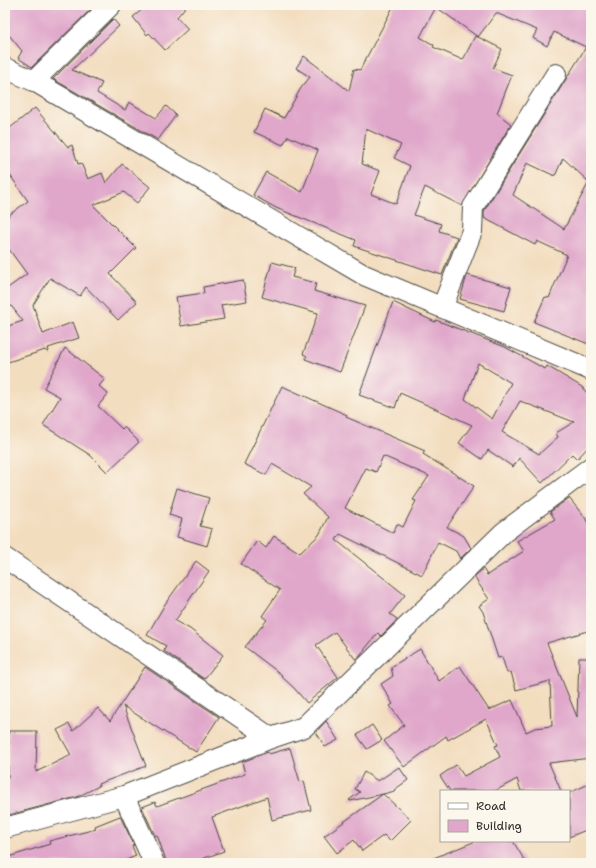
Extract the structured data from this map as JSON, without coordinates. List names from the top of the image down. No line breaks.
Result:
{"legend":["Road","Building"]}
